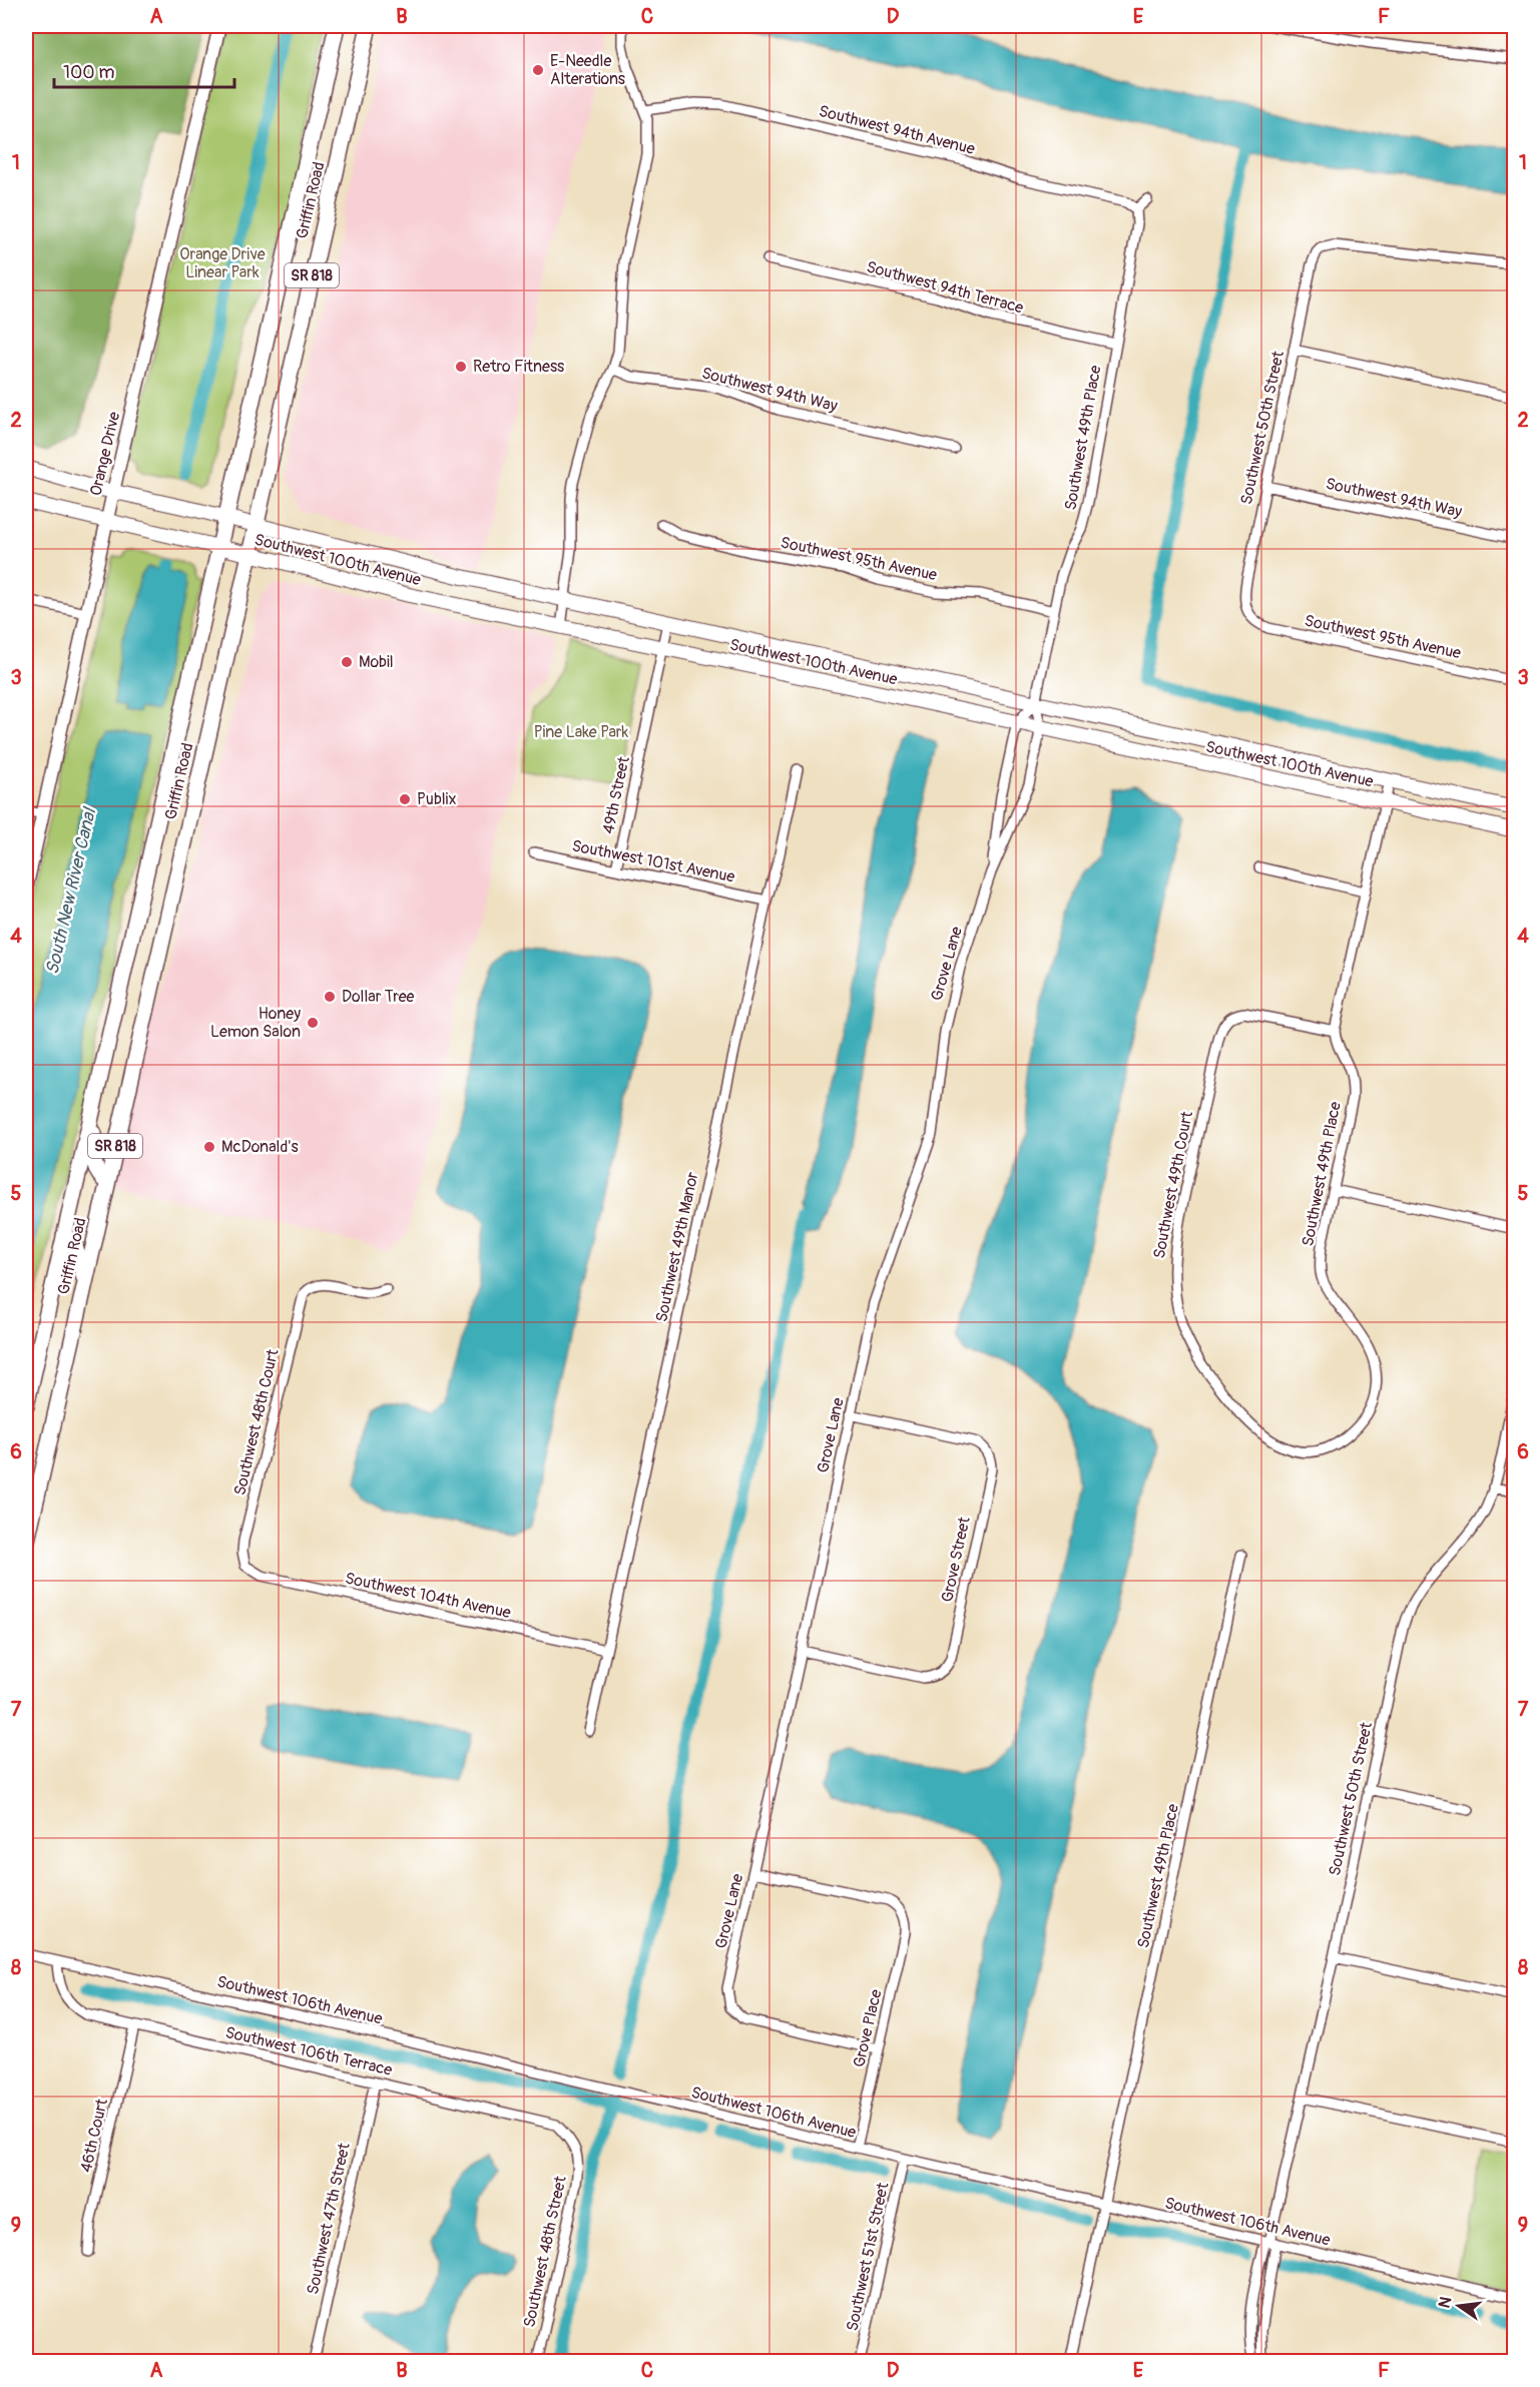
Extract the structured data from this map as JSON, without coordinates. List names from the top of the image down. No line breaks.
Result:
{"streets":{"main road":["Griffin Road","SR 818","Southwest 100th Avenue"],"street":["Southwest 94th Avenue","Southwest 94th Terrace","Southwest 94th Way","Southwest 50th Street","Southwest 49th Place","Orange Drive","Southwest 95th Avenue","49th Street","Southwest 101st Avenue","Grove Lane","Southwest 49th Court","Southwest 49th Manor","Southwest 48th Court","Grove Street","Southwest 104th Avenue","Southwest 106th Avenue","Grove Place","Southwest 106th Terrace","46th Court","Southwest 47th Street","Southwest 48th Street","Southwest 51st Street"]},"crossings":[["Southwest 94th Avenue","Southwest 49th Place"],["Griffin Road","Southwest 100th Avenue"],["Southwest 94th Terrace","Southwest 49th Place"],["Southwest 94th Way","Southwest 50th Street"],["Southwest 50th Street","Southwest 95th Avenue"],["Southwest 50th Street","Southwest 106th Avenue"],["Southwest 49th Place","Southwest 95th Avenue"],["Southwest 49th Place","Southwest 100th Avenue"],["Southwest 49th Place","Grove Lane"],["Southwest 49th Place","Southwest 49th Court"],["Southwest 49th Place","Southwest 106th Avenue"],["Orange Drive","Southwest 100th Avenue"],["Southwest 100th Avenue","49th Street"],["Southwest 100th Avenue","Grove Lane"],["49th Street","Southwest 101st Avenue"],["Southwest 101st Avenue","Southwest 49th Manor"],["Grove Lane","Grove Street"],["Grove Lane","Grove Place"],["Southwest 49th Manor","Southwest 104th Avenue"],["Southwest 48th Court","Southwest 104th Avenue"],["Southwest 106th Avenue","Grove Place"],["Southwest 106th Avenue","Southwest 106th Terrace"],["Southwest 106th Avenue","Southwest 51st Street"],["Southwest 106th Terrace","46th Court"],["Southwest 106th Terrace","Southwest 47th Street"],["Southwest 106th Terrace","Southwest 48th Street"]],"water":["South New River Canal"],"parks":["Orange Drive Linear Park","Pine Lake Park"],"places":["E-Needle Alterations","Retro Fitness","Mobil","Publix","Dollar Tree","Honey Lemon Salon","McDonald's"],"scale_bar":"100 m","north":"left","grid":{"columns":["A","B","C","D","E","F"],"rows":["1","2","3","4","5","6","7","8","9"]}}
